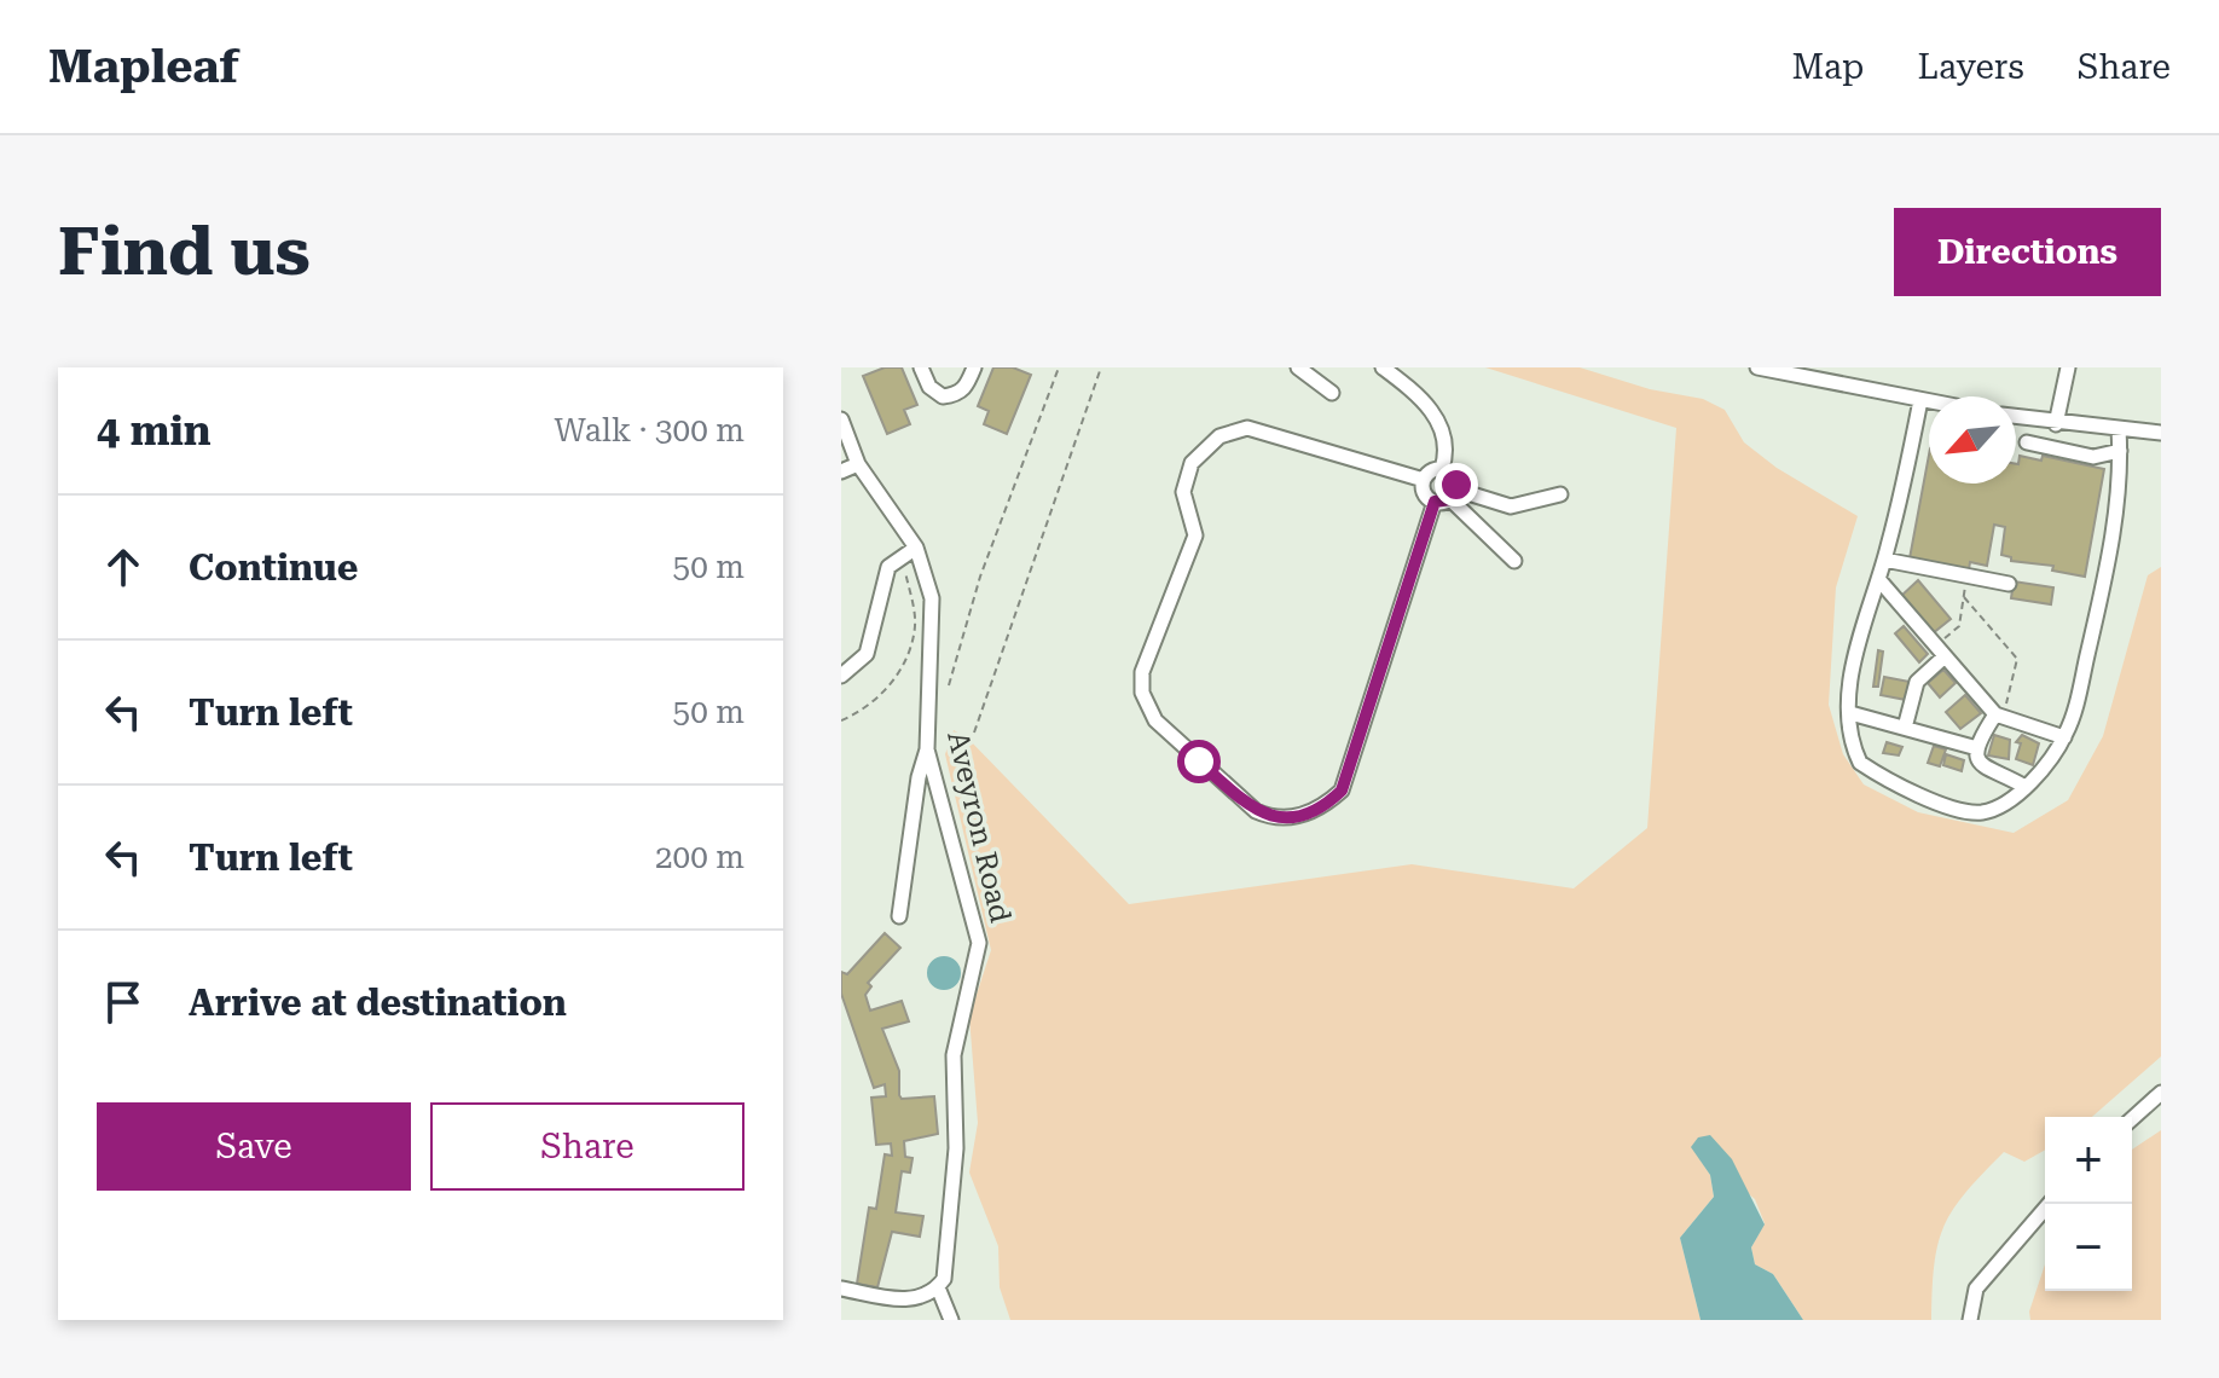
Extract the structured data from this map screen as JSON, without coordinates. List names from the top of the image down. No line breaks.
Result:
{"streets":{"street":["Aveyron Road"]},"north":"bottom left","page":{"header":"Mapleaf","nav":["Map","Layers","Share"],"buttons":["Directions",["Save","Share"]],"title":"Find us","heading":["4 min","Walk · 300 m"],"list":[["Continue","50 m"],["Turn left","50 m"],["Turn left","200 m"],"Arrive at destination"],"map_buttons":["+","−"]}}
